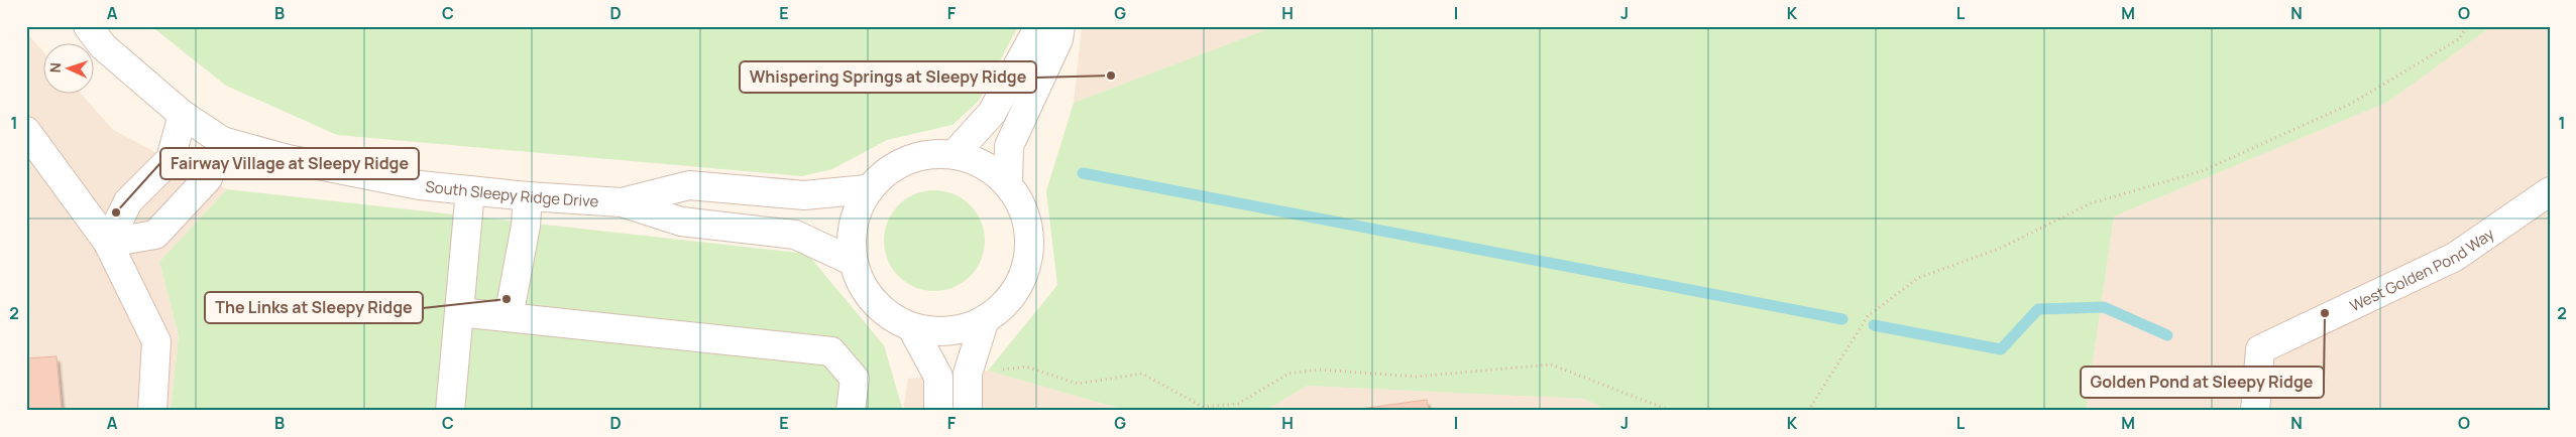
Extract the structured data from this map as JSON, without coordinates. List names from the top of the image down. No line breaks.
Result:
{"streets":{"street":["South Sleepy Ridge Drive","West Golden Pond Way"]},"places":["Whispering Springs at Sleepy Ridge","Fairway Village at Sleepy Ridge","The Links at Sleepy Ridge","Golden Pond at Sleepy Ridge"],"north":"left","grid":{"columns":["A","B","C","D","E","F","G","H","I","J","K","L","M","N","O"],"rows":["1","2"]}}
